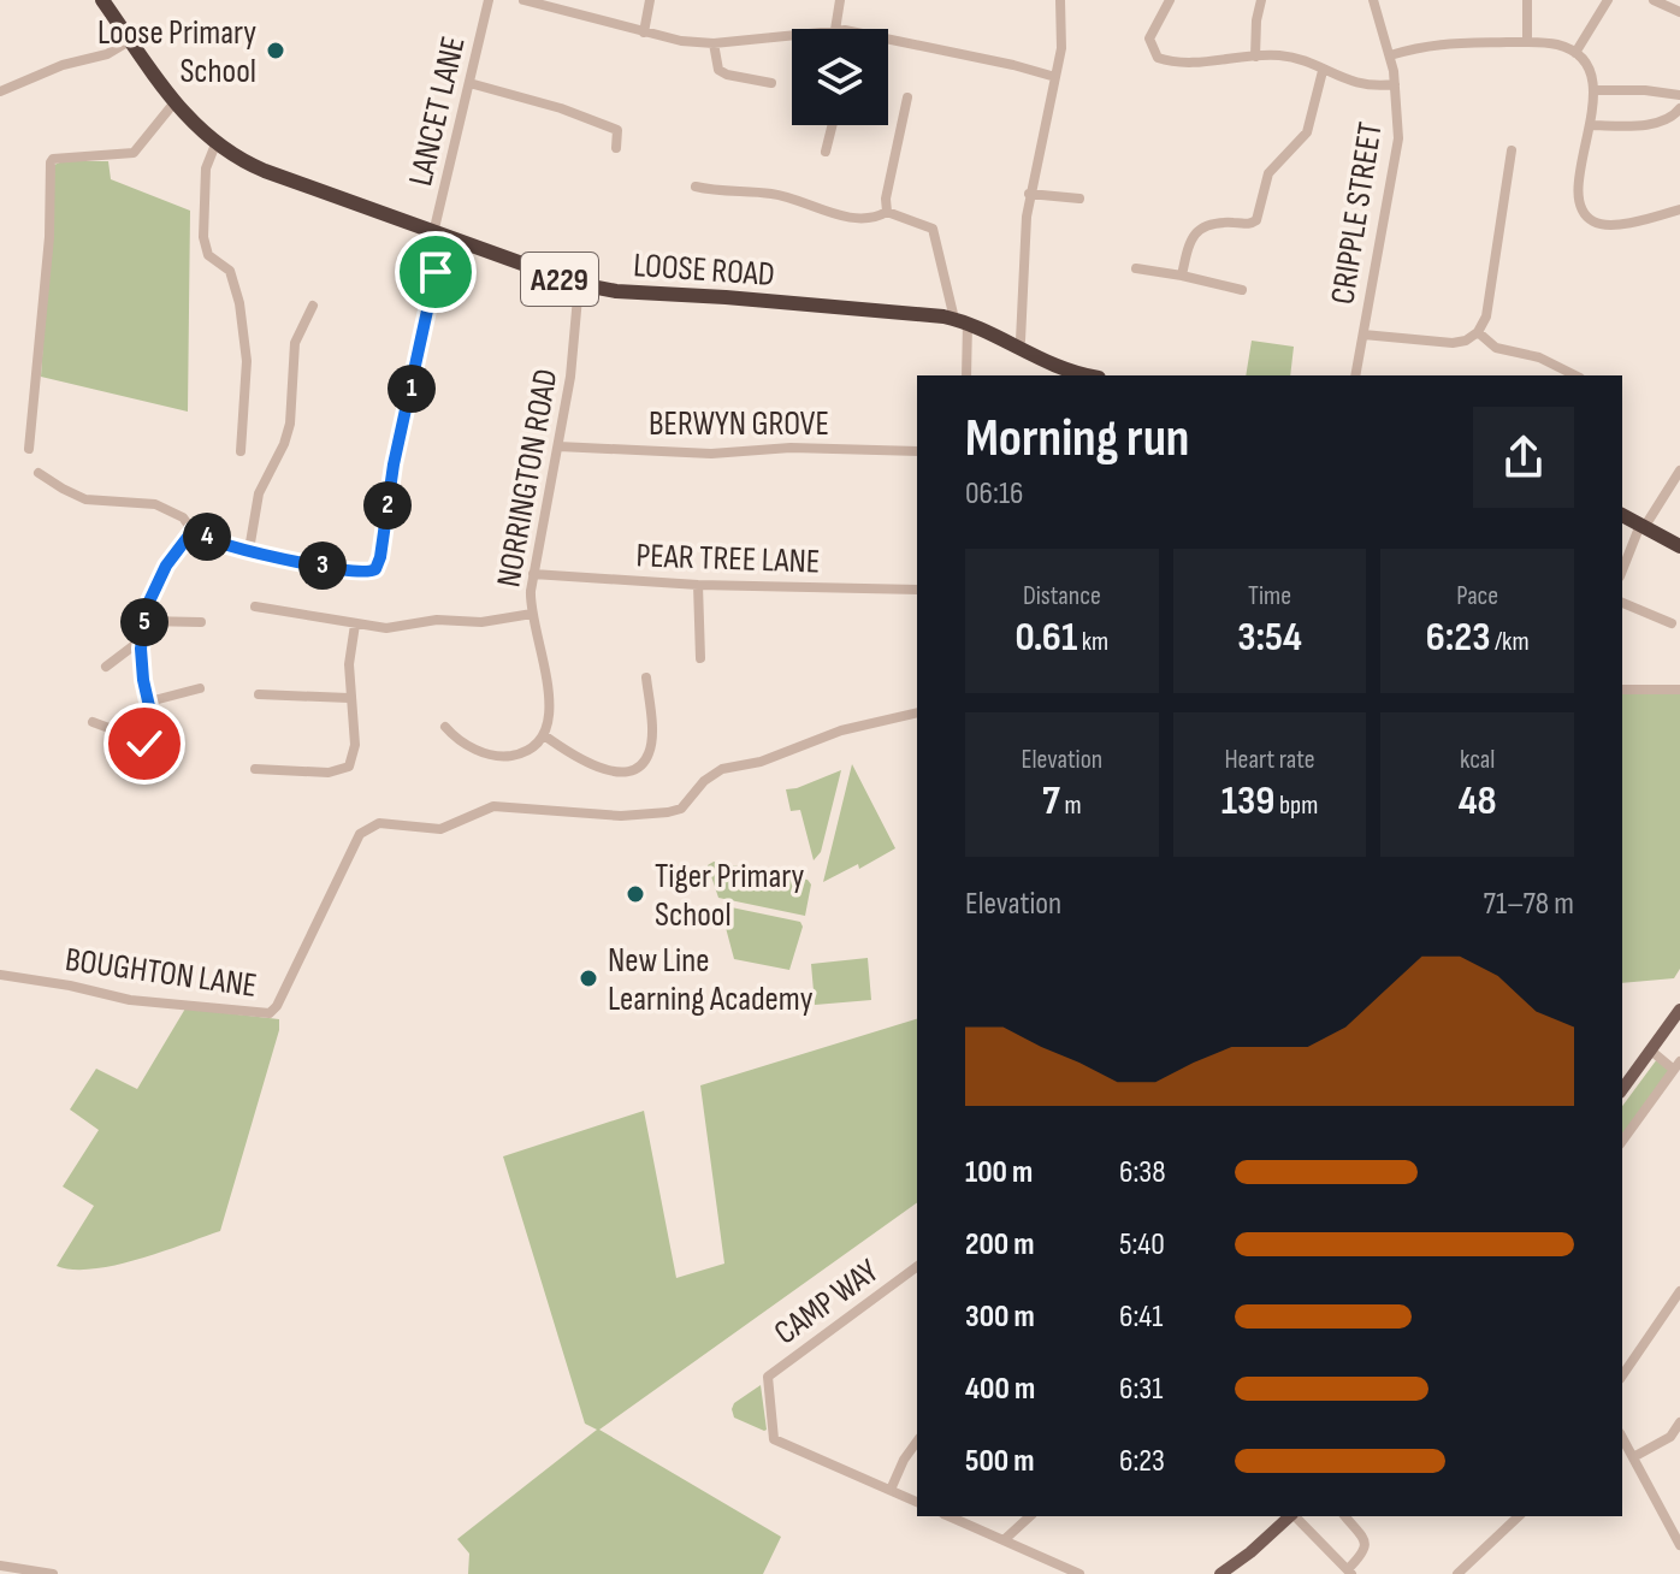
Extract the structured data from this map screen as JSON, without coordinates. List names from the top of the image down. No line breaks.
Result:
{"streets":{"highway":["LOOSE ROAD","A229"],"street":["LANCET LANE","CRIPPLE STREET","BERWYN GROVE","NORRINGTON ROAD","PEAR TREE LANE","BOUGHTON LANE","CAMP WAY"]},"crossings":[["LANCET LANE","LOOSE ROAD"],["LOOSE ROAD","NORRINGTON ROAD"],["BERWYN GROVE","NORRINGTON ROAD"],["NORRINGTON ROAD","PEAR TREE LANE"]],"places":["Loose Primary School","Tiger Primary School","New Line Learning Academy"],"page":{"pins":["1","2","4","3","5"],"heading":["Morning run","06:16"],"stats":[["Distance","0.61 km"],["Time","3:54"],["Pace","6:23 /km"],["Elevation","7 m"],["Heart rate","139 bpm"],["kcal","48"]],"chart":["Elevation","71–78 m"],"list":[{"name":"100 m","note":"6:38"},{"name":"200 m","note":"5:40"},{"name":"300 m","note":"6:41"},{"name":"400 m","note":"6:31"},{"name":"500 m","note":"6:23"}]}}
